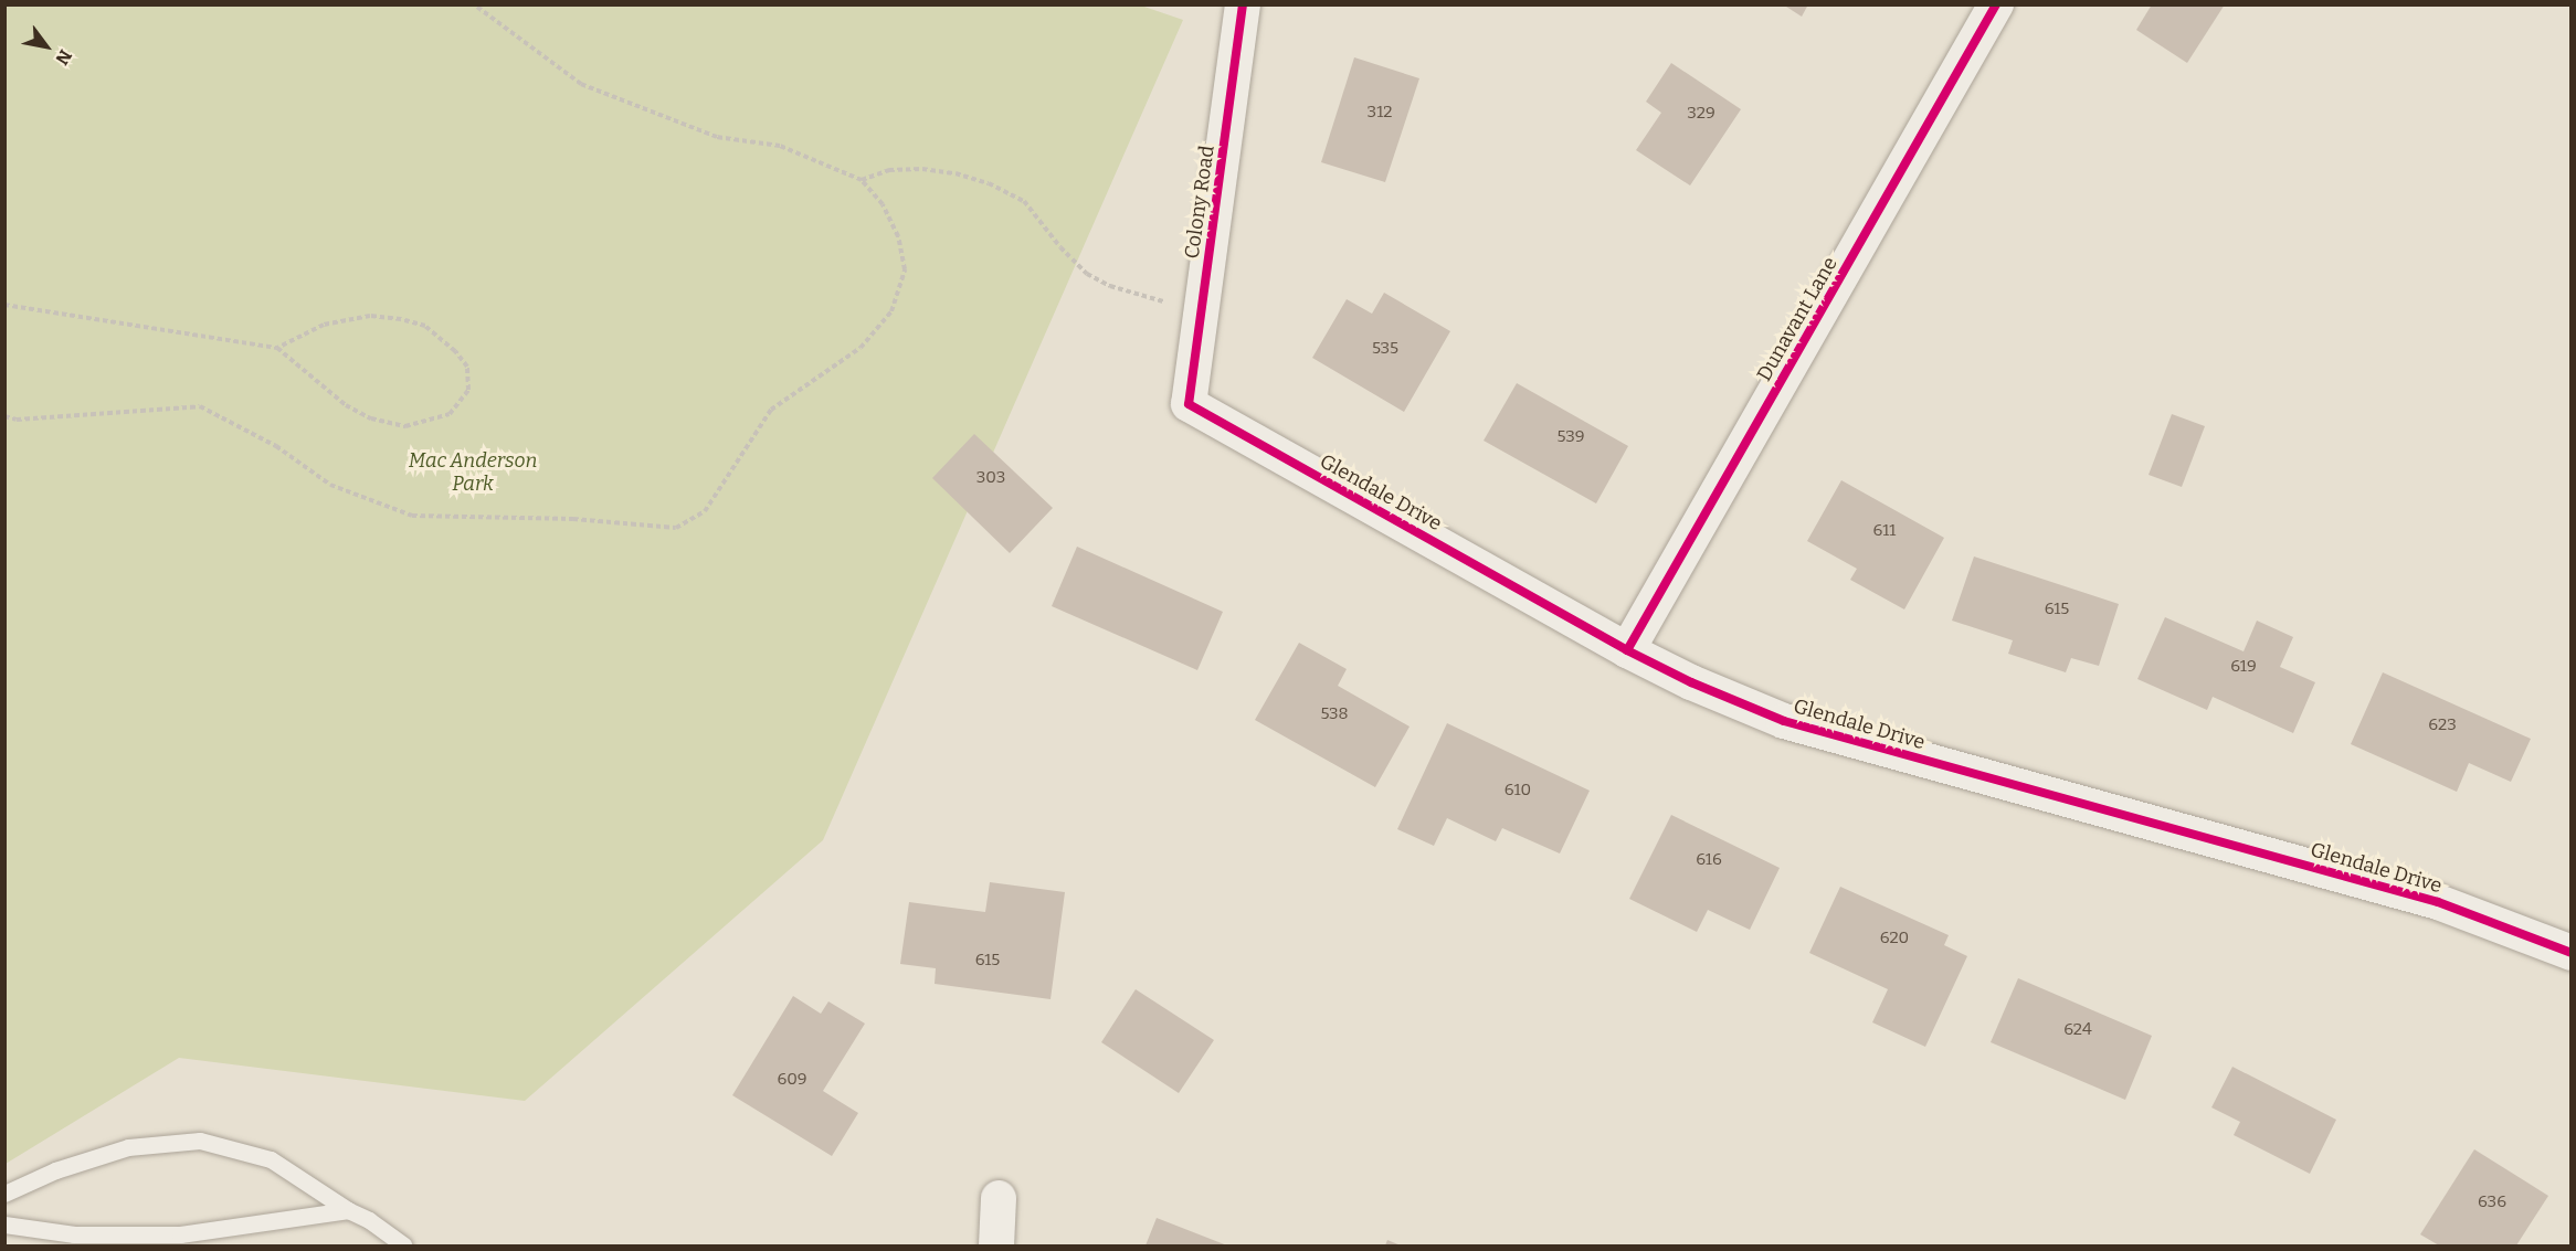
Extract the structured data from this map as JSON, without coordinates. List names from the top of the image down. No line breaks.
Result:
{"streets":{"street":["Colony Road","Dunavant Lane","Glendale Drive"]},"crossings":[["Colony Road","Glendale Drive"],["Dunavant Lane","Glendale Drive"]],"parks":["Mac Anderson Park"],"house_numbers":["312","329","535","539","303","611","615","619","538","623","610","616","620","615","624","609","636"],"north":"bottom right"}
